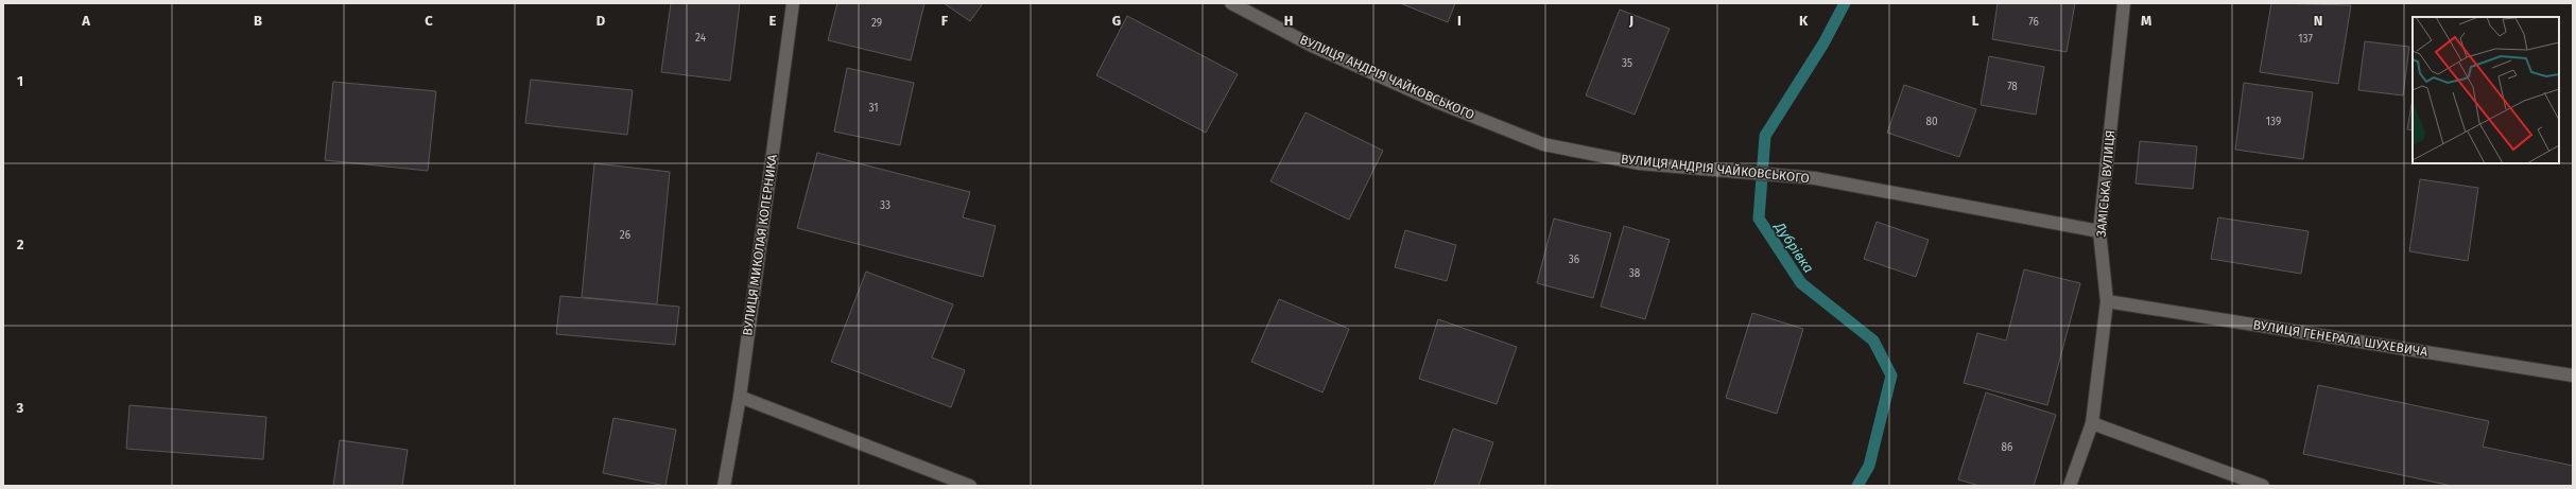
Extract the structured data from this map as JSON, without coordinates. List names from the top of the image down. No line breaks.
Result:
{"streets":{"street":["ВУЛИЦЯ АНДРІЯ ЧАЙКОВСЬКОГО","ЗАМІСЬКА ВУЛИЦЯ","ВУЛИЦЯ МИКОЛАЯ КОПЕРНИКА","ВУЛИЦЯ ГЕНЕРАЛА ШУХЕВИЧА"]},"crossings":[["ВУЛИЦЯ АНДРІЯ ЧАЙКОВСЬКОГО","ЗАМІСЬКА ВУЛИЦЯ"],["ЗАМІСЬКА ВУЛИЦЯ","ВУЛИЦЯ ГЕНЕРАЛА ШУХЕВИЧА"]],"water":["Дубрівка"],"house_numbers":["76","29","24","137","35","78","31","80","139","33","26","36","38","86"],"grid":{"columns":["A","B","C","D","E","F","G","H","I","J","K","L","M","N"],"rows":["1","2","3"]}}
